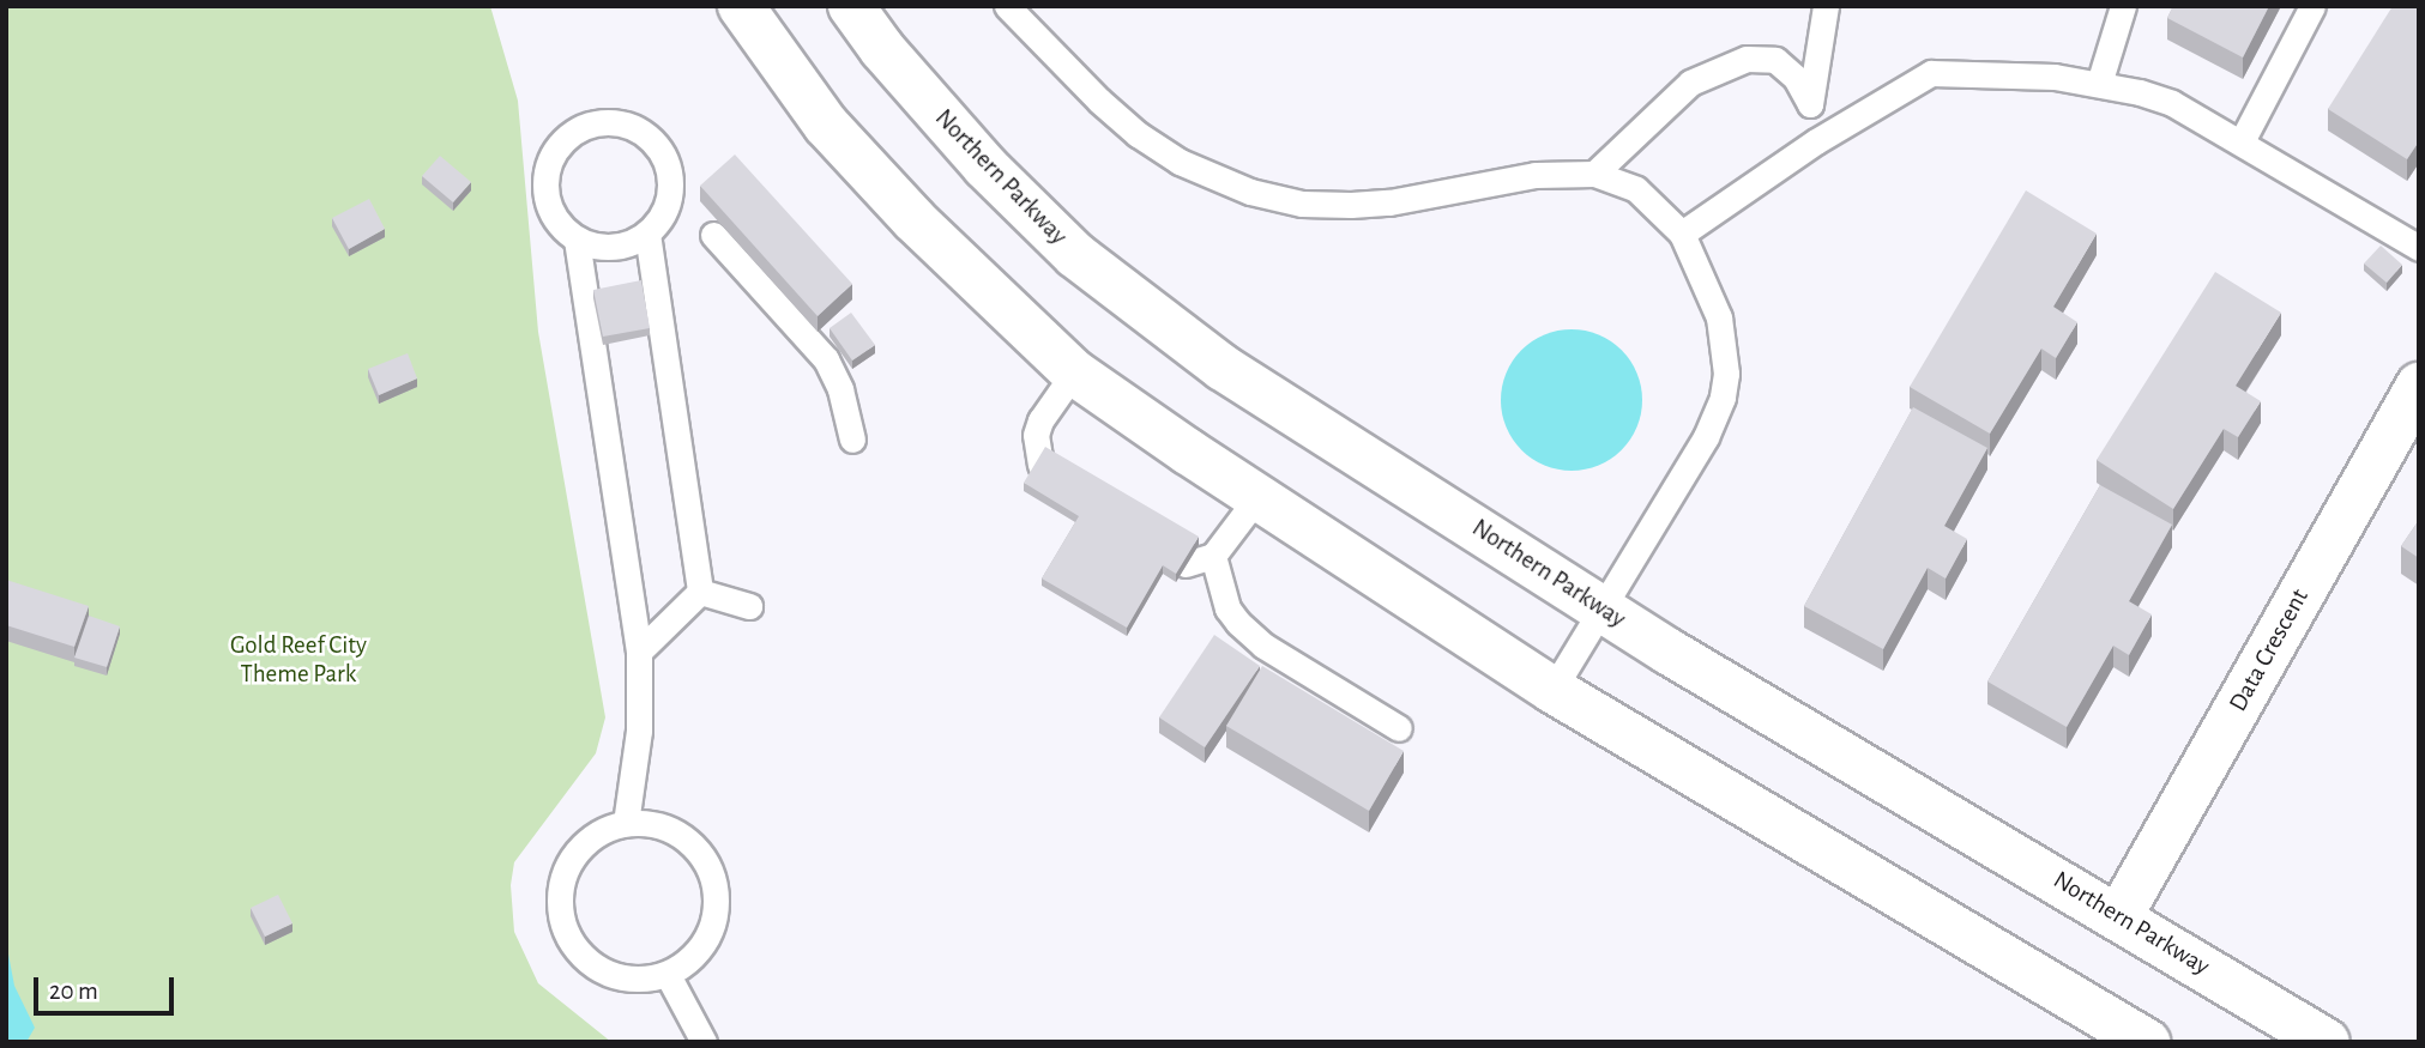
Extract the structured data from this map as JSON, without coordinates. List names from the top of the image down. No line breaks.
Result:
{"streets":{"main road":["Northern Parkway","Data Crescent"]},"crossings":[["Northern Parkway","Data Crescent"]],"parks":["Gold Reef City Theme Park"],"scale_bar":"20 m"}
